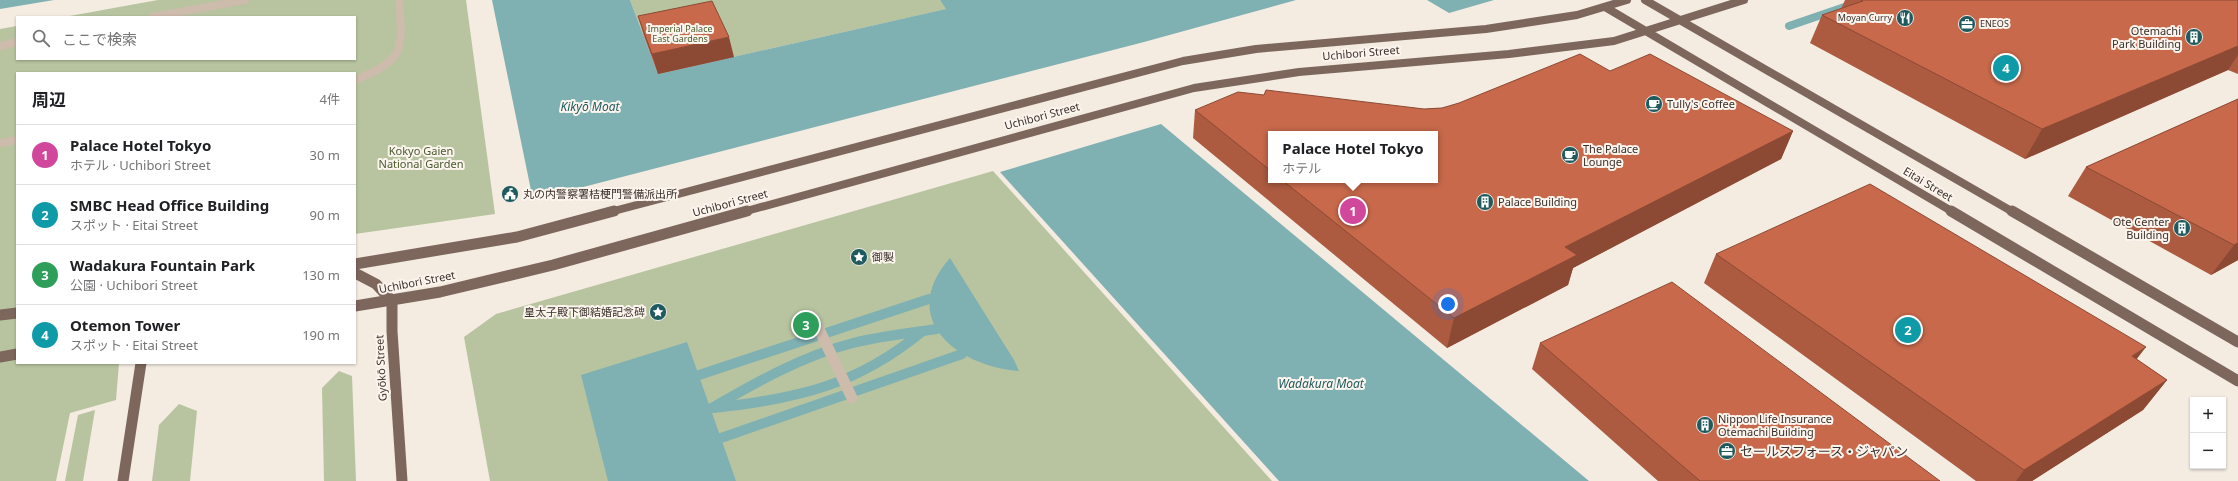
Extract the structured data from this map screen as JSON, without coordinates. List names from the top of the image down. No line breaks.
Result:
{"streets":{"main road":["Uchibori Street","Eitai Street","Gyōkō Street"]},"crossings":[["Uchibori Street","Eitai Street"],["Uchibori Street","Gyōkō Street"]],"water":["Kikyō Moat","Wadakura Moat"],"parks":["Imperial Palace East Gardens","Kokyo Gaien National Garden"],"places":{"restaurant":["Moyan Curry"],"office":["ENEOS","セールスフォース・ジャパン"],"building":["Otemachi Park Building","Palace Building","Ote Center Building","Nippon Life Insurance Otemachi Building"],"cafe":["Tully's Coffee","The Palace Lounge"],"public building":["丸の内警察署桔梗門警備派出所"],"place":["御製","皇太子殿下御結婚記念碑"]},"page":{"search":"ここで検索","pins":["4","1","3","2"],"heading":["周辺","4件"],"list":[{"mark":"1","name":"Palace Hotel Tokyo","note":"ホテル · Uchibori Street","value":"30 m"},{"mark":"2","name":"SMBC Head Office Building","note":"スポット · Eitai Street","value":"90 m"},{"mark":"3","name":"Wadakura Fountain Park","note":"公園 · Uchibori Street","value":"130 m"},{"mark":"4","name":"Otemon Tower","note":"スポット · Eitai Street","value":"190 m"}],"popup":["Palace Hotel Tokyo","ホテル"],"map_buttons":["+","−"]}}
